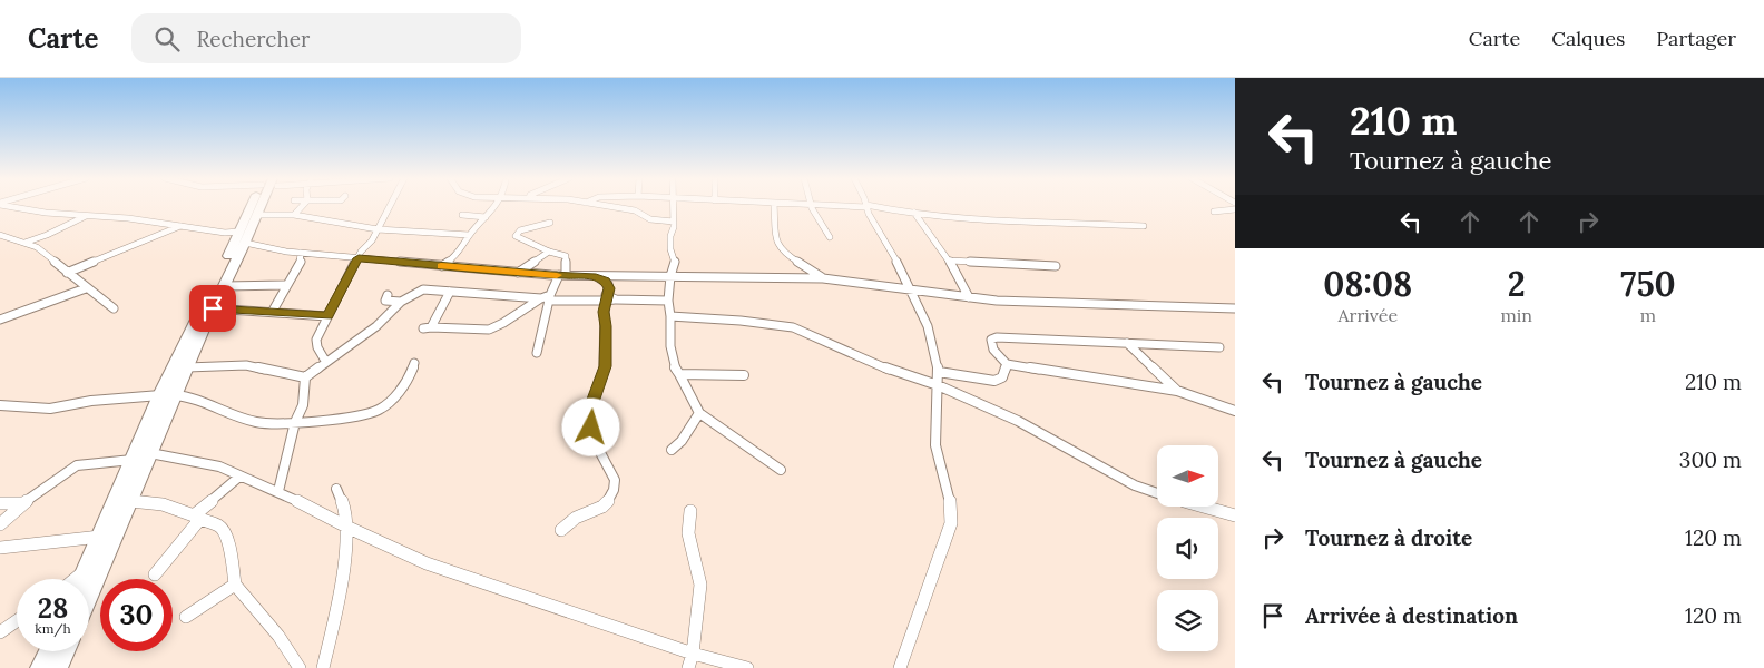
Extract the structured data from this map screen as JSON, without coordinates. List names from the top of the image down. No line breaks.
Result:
{"north":"right","page":{"header":"Carte","search":"Rechercher","nav":["Carte","Calques","Partager"],"turn":["210 m","Tournez à gauche"],"eta":["08:08","Arrivée","2","min","750","m"],"list":[{"name":"Tournez à gauche","value":"210 m"},{"name":"Tournez à gauche","value":"300 m"},{"name":"Tournez à droite","value":"120 m"},{"name":"Arrivée à destination","value":"120 m"}],"speed":"28 km/h","limit":"30"}}
